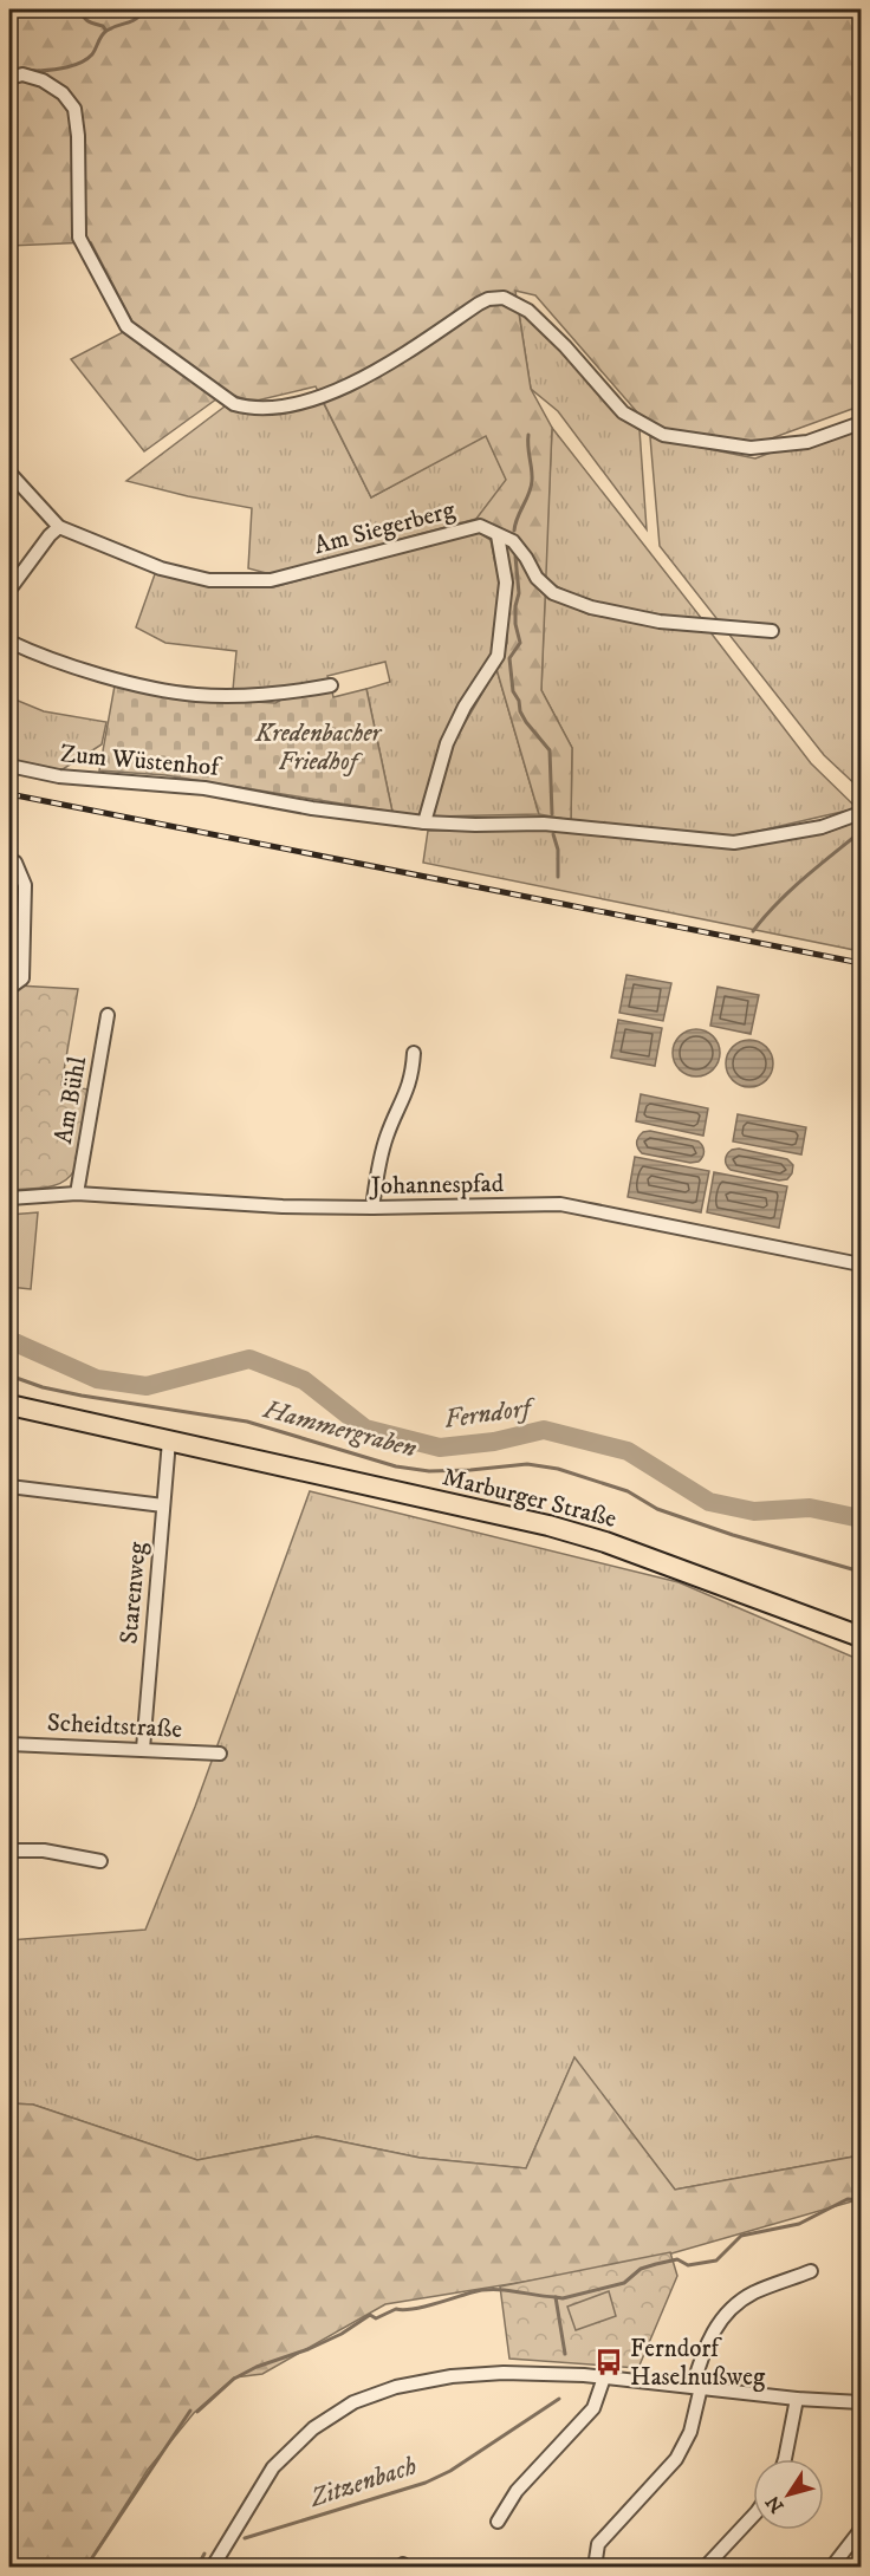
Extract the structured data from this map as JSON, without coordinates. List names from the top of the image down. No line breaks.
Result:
{"streets":{"main road":["Marburger Straße"],"street":["Am Siegerberg","Zum Wüstenhof","Am Bühl","Johannespfad","Starenweg","Scheidtstraße"]},"crossings":[["Am Bühl","Johannespfad"],["Marburger Straße","Starenweg"],["Starenweg","Scheidtstraße"]],"water":["Ferndorf","Hammergraben","Zitzenbach"],"parks":["Kredenbacher Friedhof"],"places":{"bus stop":["Ferndorf Haselnußweg"]},"north":"bottom left"}
